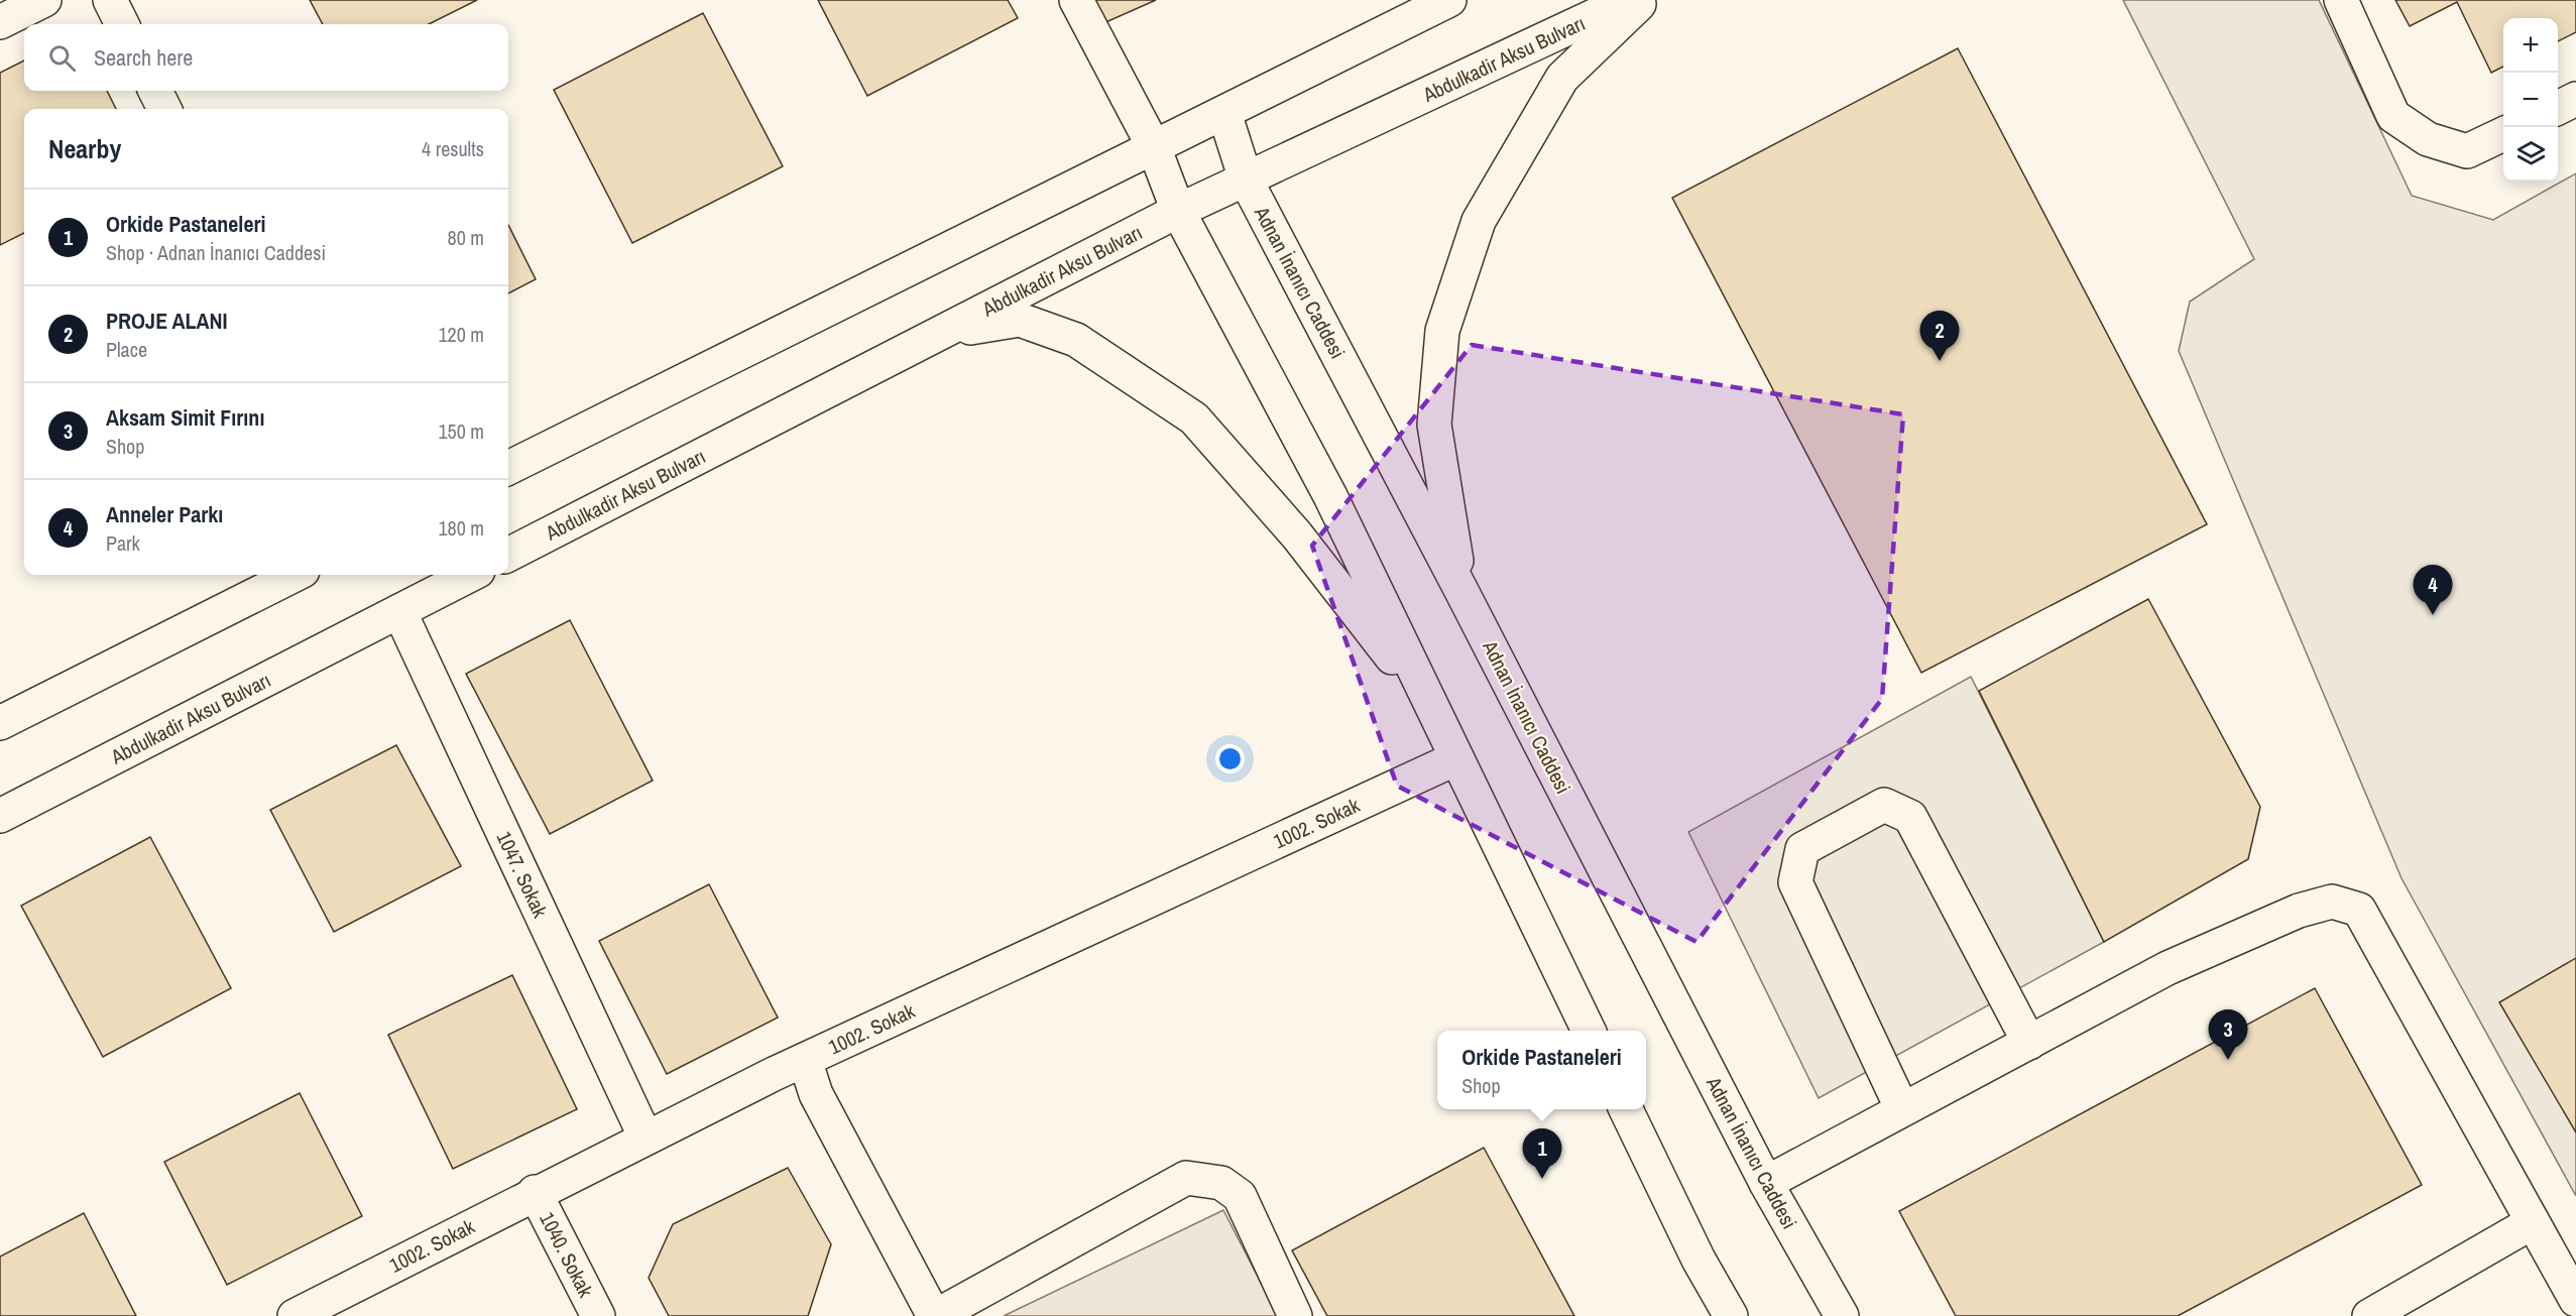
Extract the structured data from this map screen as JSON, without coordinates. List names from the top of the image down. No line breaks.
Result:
{"streets":{"main road":["Abdulkadir Aksu Bulvarı","Adnan İnanıcı Caddesi","1002. Sokak","1047. Sokak","1040. Sokak"]},"crossings":[["Abdulkadir Aksu Bulvarı","Adnan İnanıcı Caddesi"],["Abdulkadir Aksu Bulvarı","1047. Sokak"],["1002. Sokak","1047. Sokak"],["1002. Sokak","1040. Sokak"]],"page":{"map_buttons":["+","−"],"search":"Search here","heading":["Nearby","4 results"],"list":[{"mark":"1","name":"Orkide Pastaneleri","note":"Shop · Adnan İnanıcı Caddesi","value":"80 m"},{"mark":"2","name":"PROJE ALANI","note":"Place","value":"120 m"},{"mark":"3","name":"Aksam Simit Fırını","note":"Shop","value":"150 m"},{"mark":"4","name":"Anneler Parkı","note":"Park","value":"180 m"}],"pins":["2","4","3","1"],"popup":["Orkide Pastaneleri","Shop"]}}
